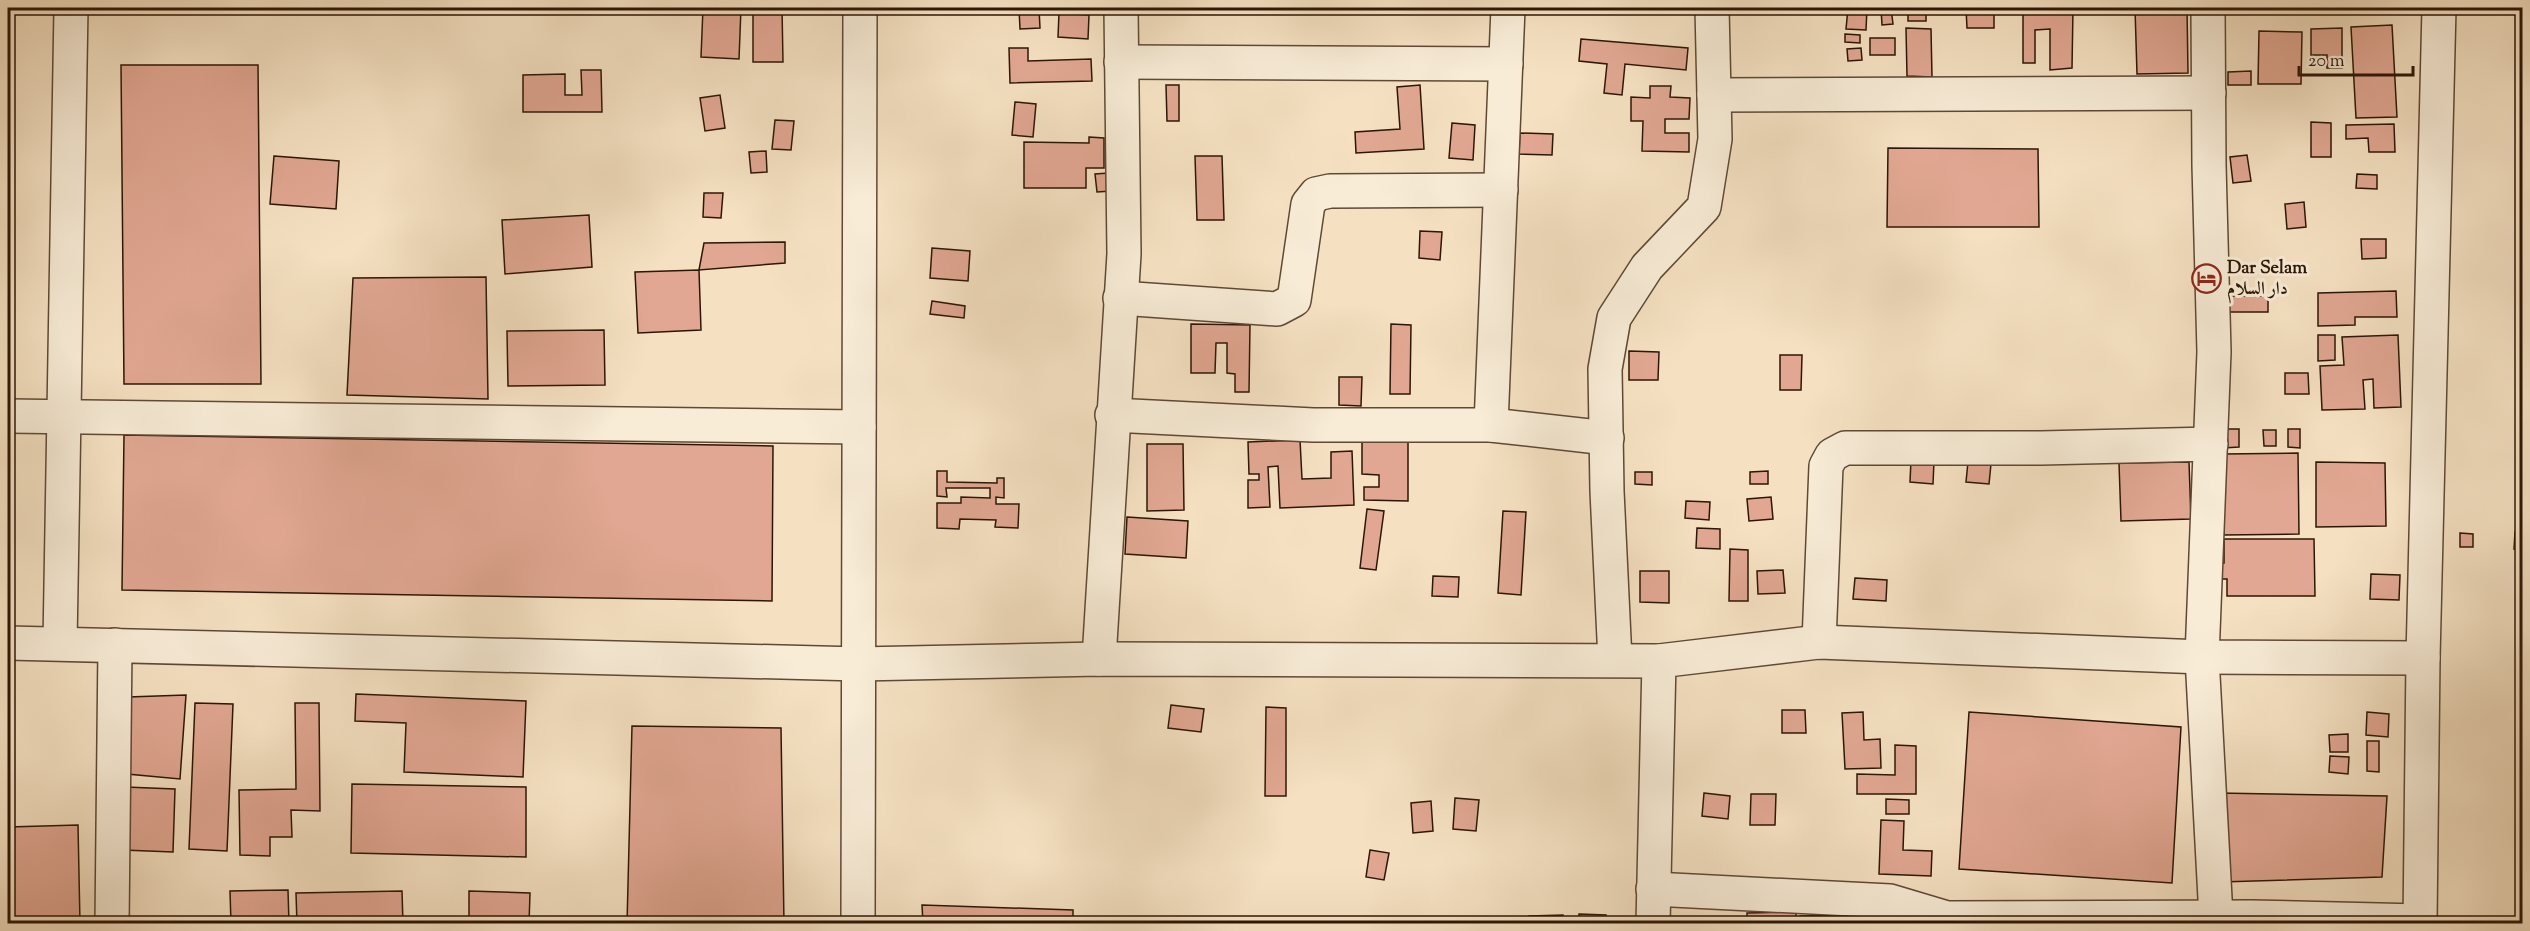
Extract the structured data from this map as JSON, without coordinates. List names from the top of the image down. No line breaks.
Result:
{"places":{"hotel":["Dar Selam دار السلام"]},"scale_bar":"20 m"}
